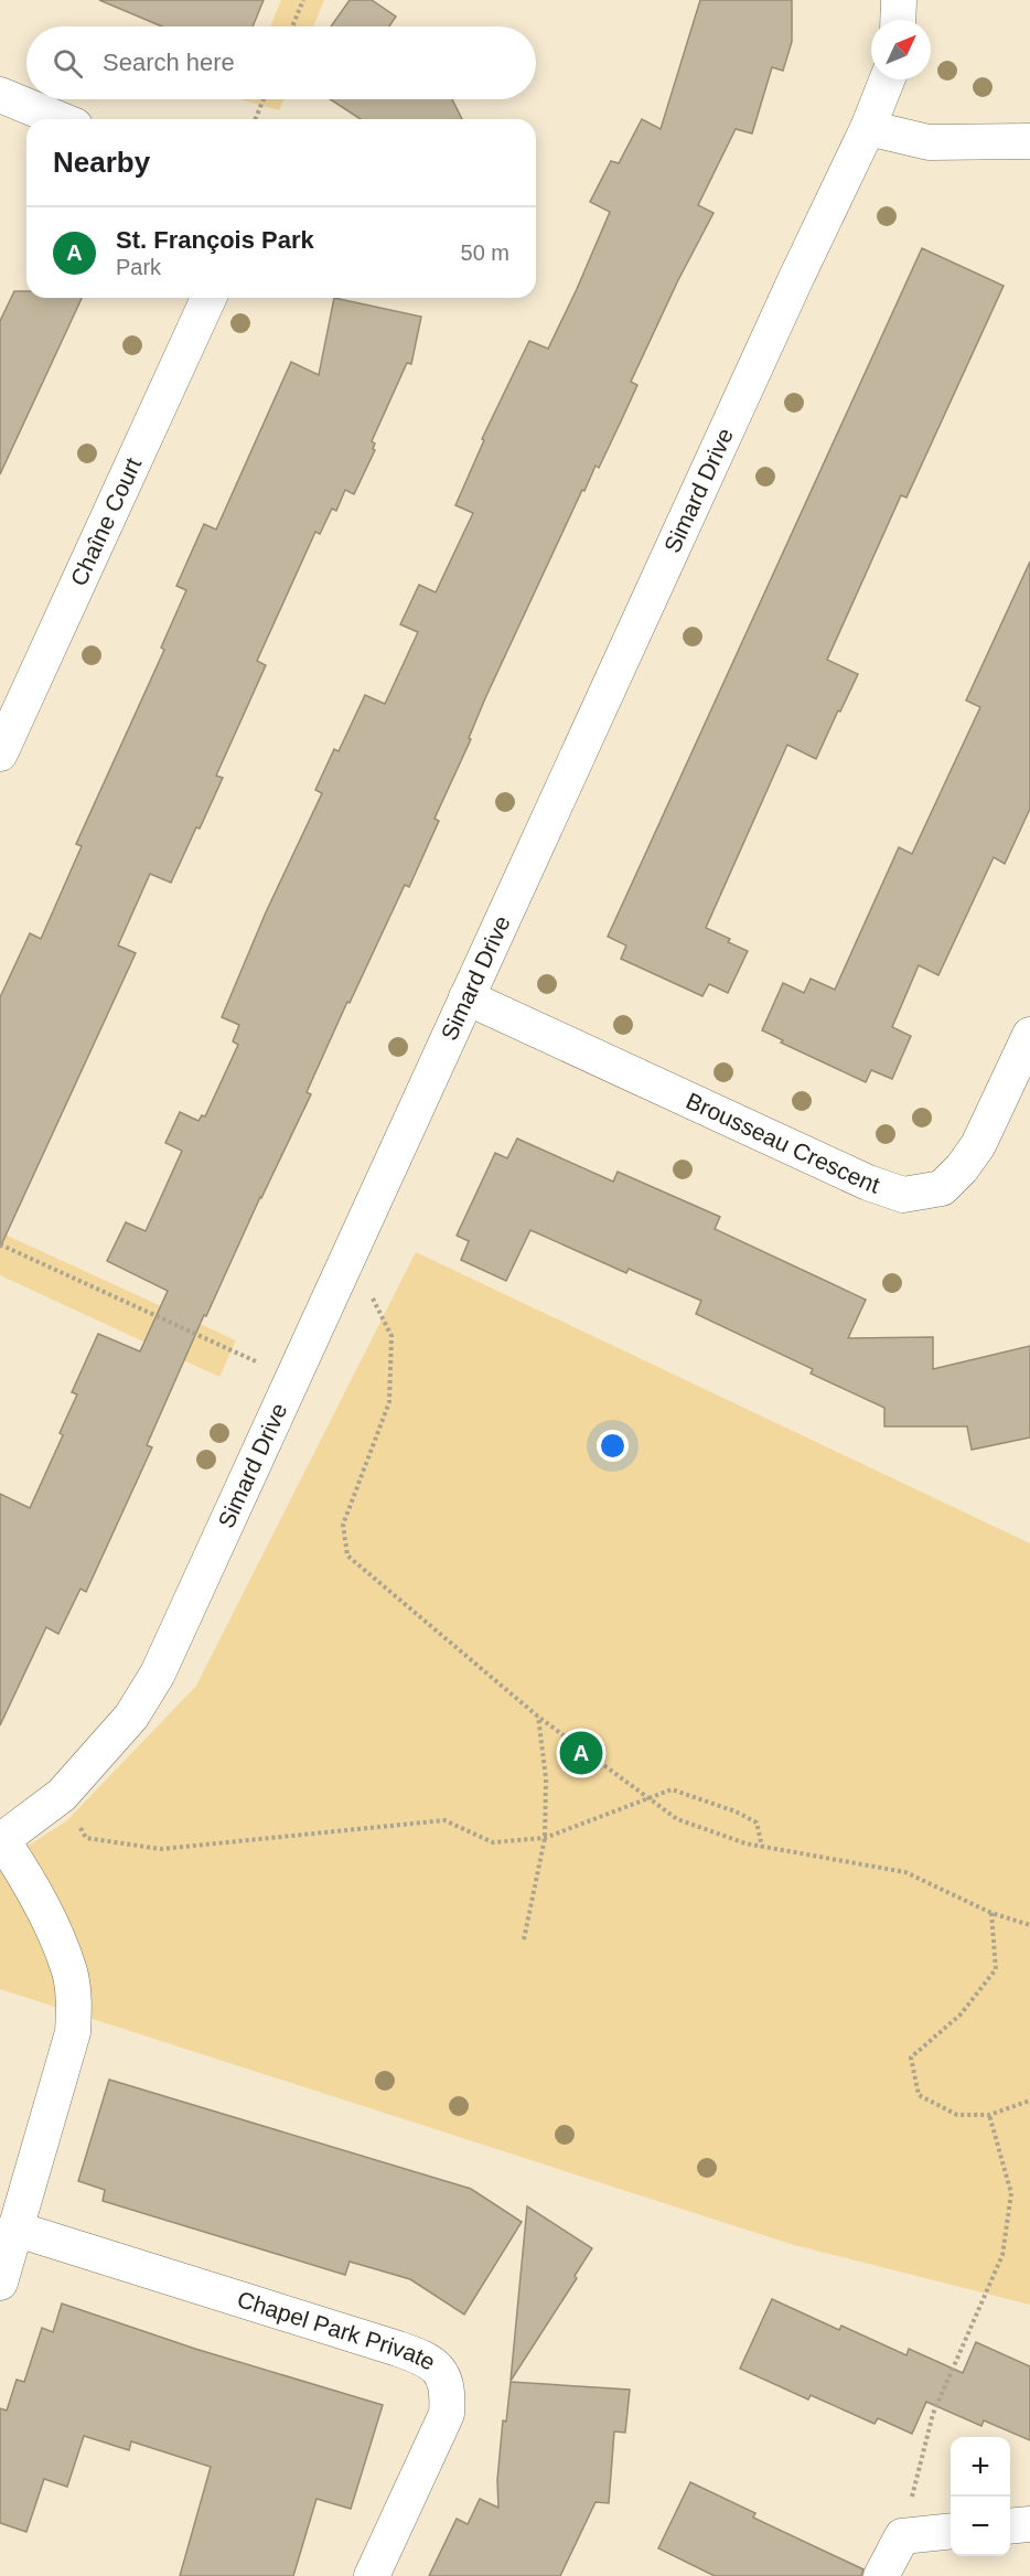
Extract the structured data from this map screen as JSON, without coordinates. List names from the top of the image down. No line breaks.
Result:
{"streets":{"street":["Simard Drive","Chaîne Court","Brousseau Crescent","Chapel Park Private"]},"crossings":[["Simard Drive","Brousseau Crescent"]],"north":"top right","page":{"search":"Search here","heading":"Nearby","list":[{"mark":"A","name":"St. François Park","note":"Park","value":"50 m"}],"pins":"A","map_buttons":["+","−"]}}
